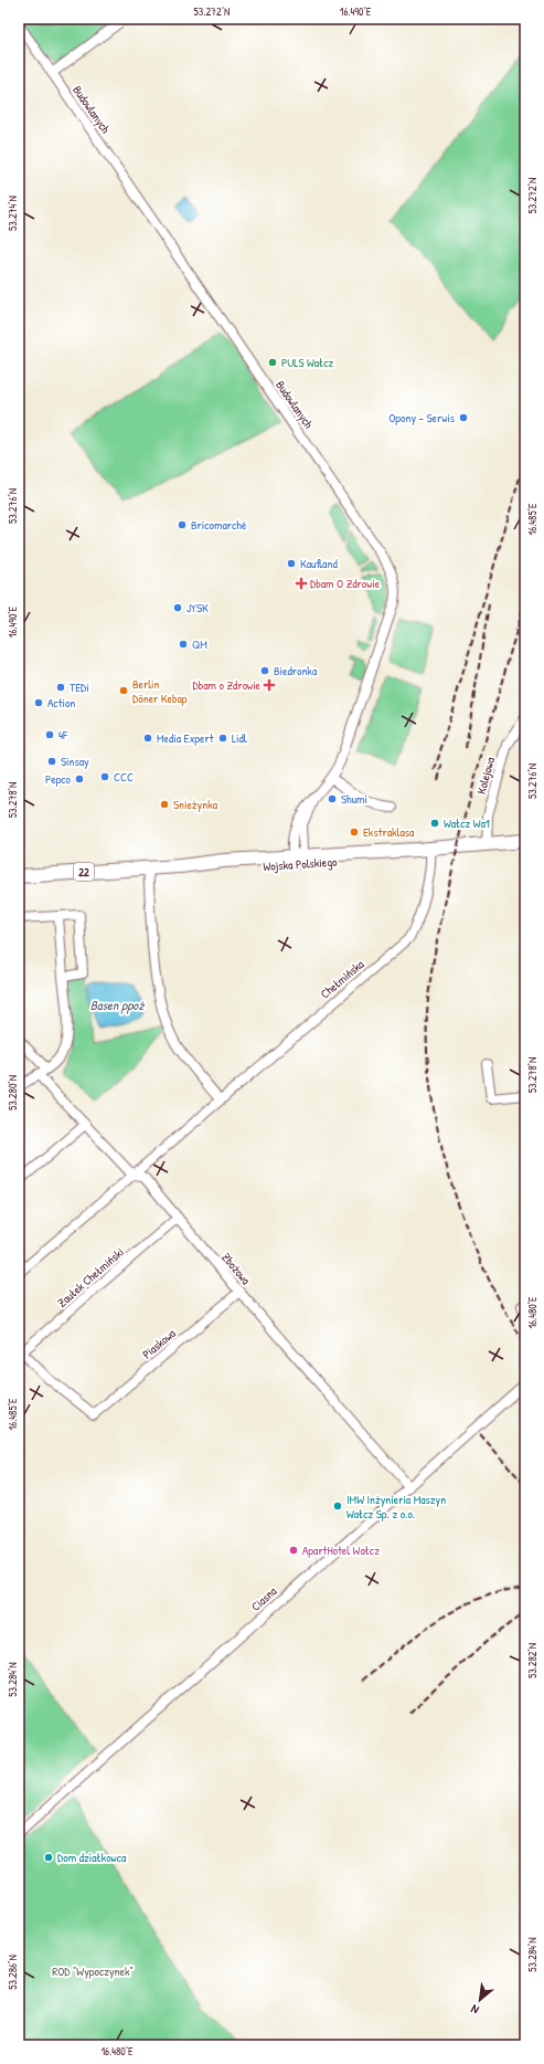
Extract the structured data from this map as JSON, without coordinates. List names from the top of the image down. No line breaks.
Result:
{"streets":{"main road":["Wojska Polskiego","22"],"street":["Budowlanych","Kolejowa","Chełmińska","Zbożowa","Zaułek Chełmiński","Piaskowa","Ciasna"]},"crossings":[["Budowlanych","Wojska Polskiego"],["Kolejowa","Wojska Polskiego"],["Wojska Polskiego","Chełmińska"],["Chełmińska","Zbożowa"],["Zbożowa","Zaułek Chełmiński"],["Zbożowa","Piaskowa"],["Zbożowa","Ciasna"],["Zaułek Chełmiński","Piaskowa"]],"water":["Basen ppoż"],"parks":["ROD \"Wypoczynek\""],"places":{"other":["PULS Wałcz","Opony - Serwis","Bricomarché","Kaufland","JYSK","QM","Biedronka","TEDi","Berlin Döner Kebap","Action","4F","Media Expert","Lidl","Sinsay","CCC","Pepco","Shumi","Snieżynka","Wałcz Wa1","Ekstraklasa","IMW Inżynieria Maszyn Wałcz Sp. z o.o.","ApartHotel Wałcz","Dom działkowca"],"health":["Dbam O Zdrowie","Dbam o Zdrowie"]},"north":"bottom left","coordinates":["53.272°N","16.490°E","53.274°N","53.276°N","16.485°E","53.278°N","53.280°N","16.480°E","53.282°N","53.284°N","53.286°N"]}
